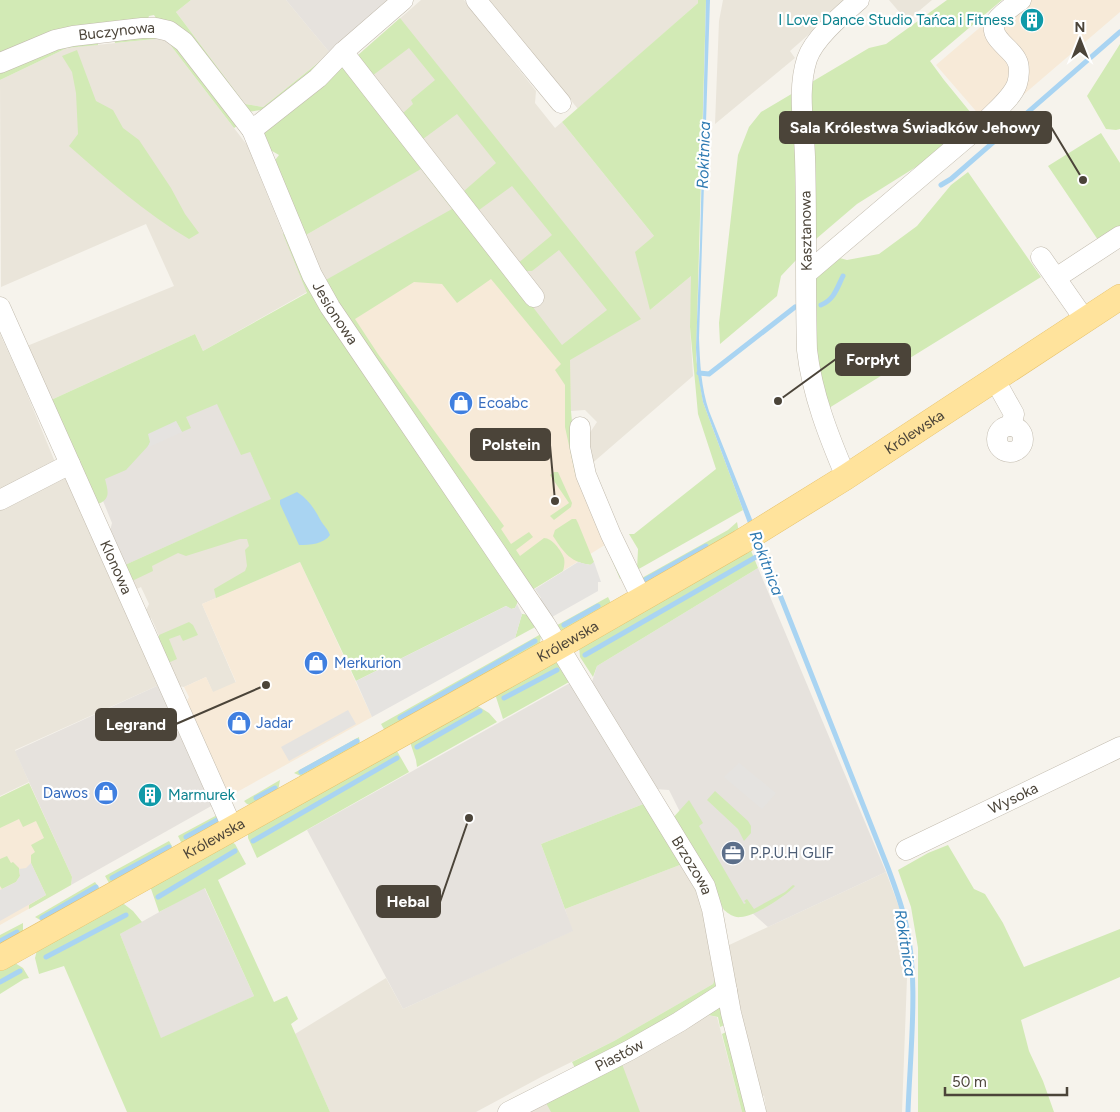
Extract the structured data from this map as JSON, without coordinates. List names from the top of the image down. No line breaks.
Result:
{"streets":{"main road":["Królewska"],"street":["Buczynowa","Kasztanowa","Jesionowa","Klonowa","Wysoka","Brzozowa","Piastów"]},"crossings":[["Buczynowa","Jesionowa"],["Kasztanowa","Królewska"],["Jesionowa","Królewska"],["Jesionowa","Brzozowa"],["Królewska","Klonowa"],["Królewska","Brzozowa"],["Brzozowa","Piastów"]],"water":["Rokitnica"],"places":{"building":["I Love Dance Studio Tańca i Fitness","Marmurek"],"other":["Sala Królestwa Świadków Jehowy","Forpłyt","Polstein","Legrand","Hebal"],"shop":["Ecoabc","Merkurion","Jadar","Dawos"],"office":["P.P.U.H GLIF"]},"scale_bar":"50 m","north":"top"}
